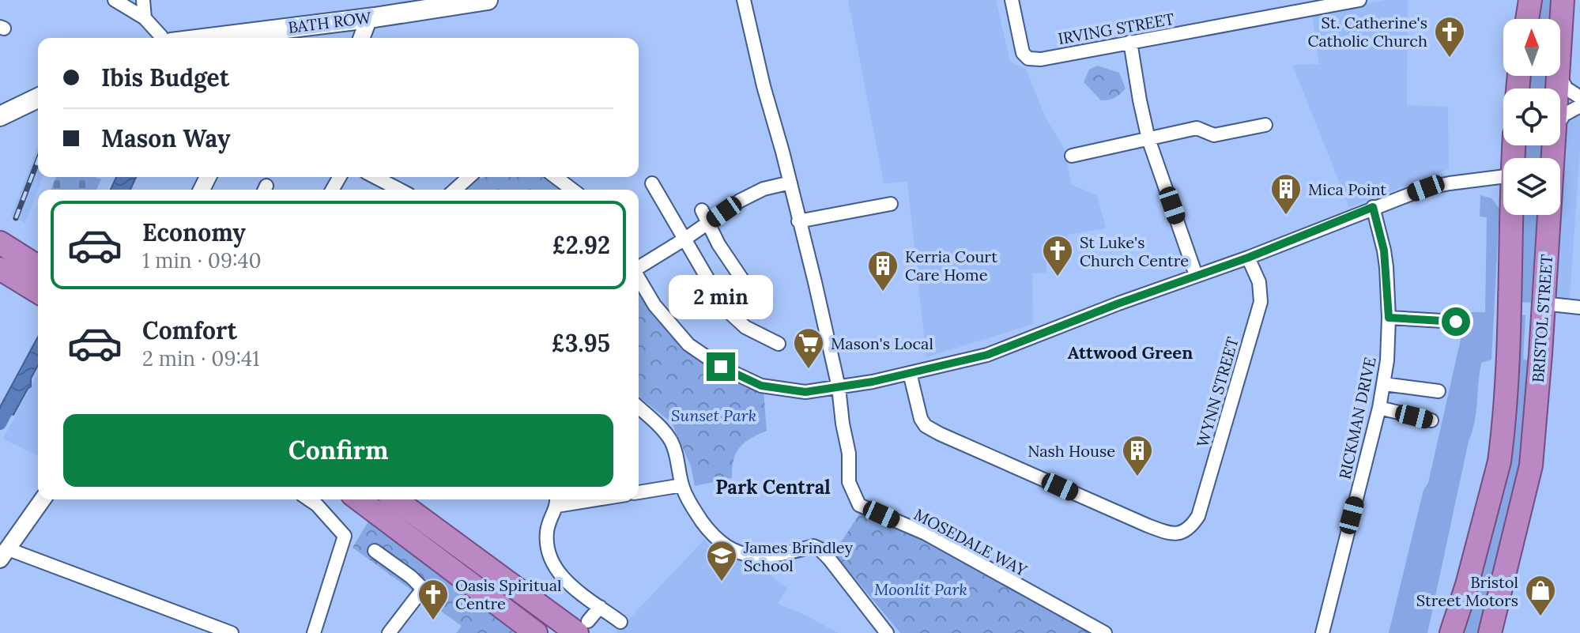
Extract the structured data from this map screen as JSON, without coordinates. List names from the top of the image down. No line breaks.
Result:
{"streets":{"highway":["BRISTOL STREET"],"main road":["BATH ROW"],"street":["IRVING STREET","WYNN STREET","RICKMAN DRIVE","MOSEDALE WAY"]},"districts":["Attwood Green","Park Central"],"parks":["Sunset Park","Moonlit Park"],"places":{"church":["St. Catherine's Catholic Church","St Luke's Church Centre","Oasis Spiritual Centre"],"building":["Mica Point","Kerria Court Care Home","Nash House"],"supermarket":["Mason's Local"],"school or university":["James Brindley School"],"shop":["Bristol Street Motors"]},"north":"top","page":{"banner":["Ibis Budget","Mason Way"],"list":[{"name":"Economy","note":"1 min · 09:40","value":"£2.92"},{"name":"Comfort","note":"2 min · 09:41","value":"£3.95"}],"bubble":"2 min","buttons":"Confirm"}}
